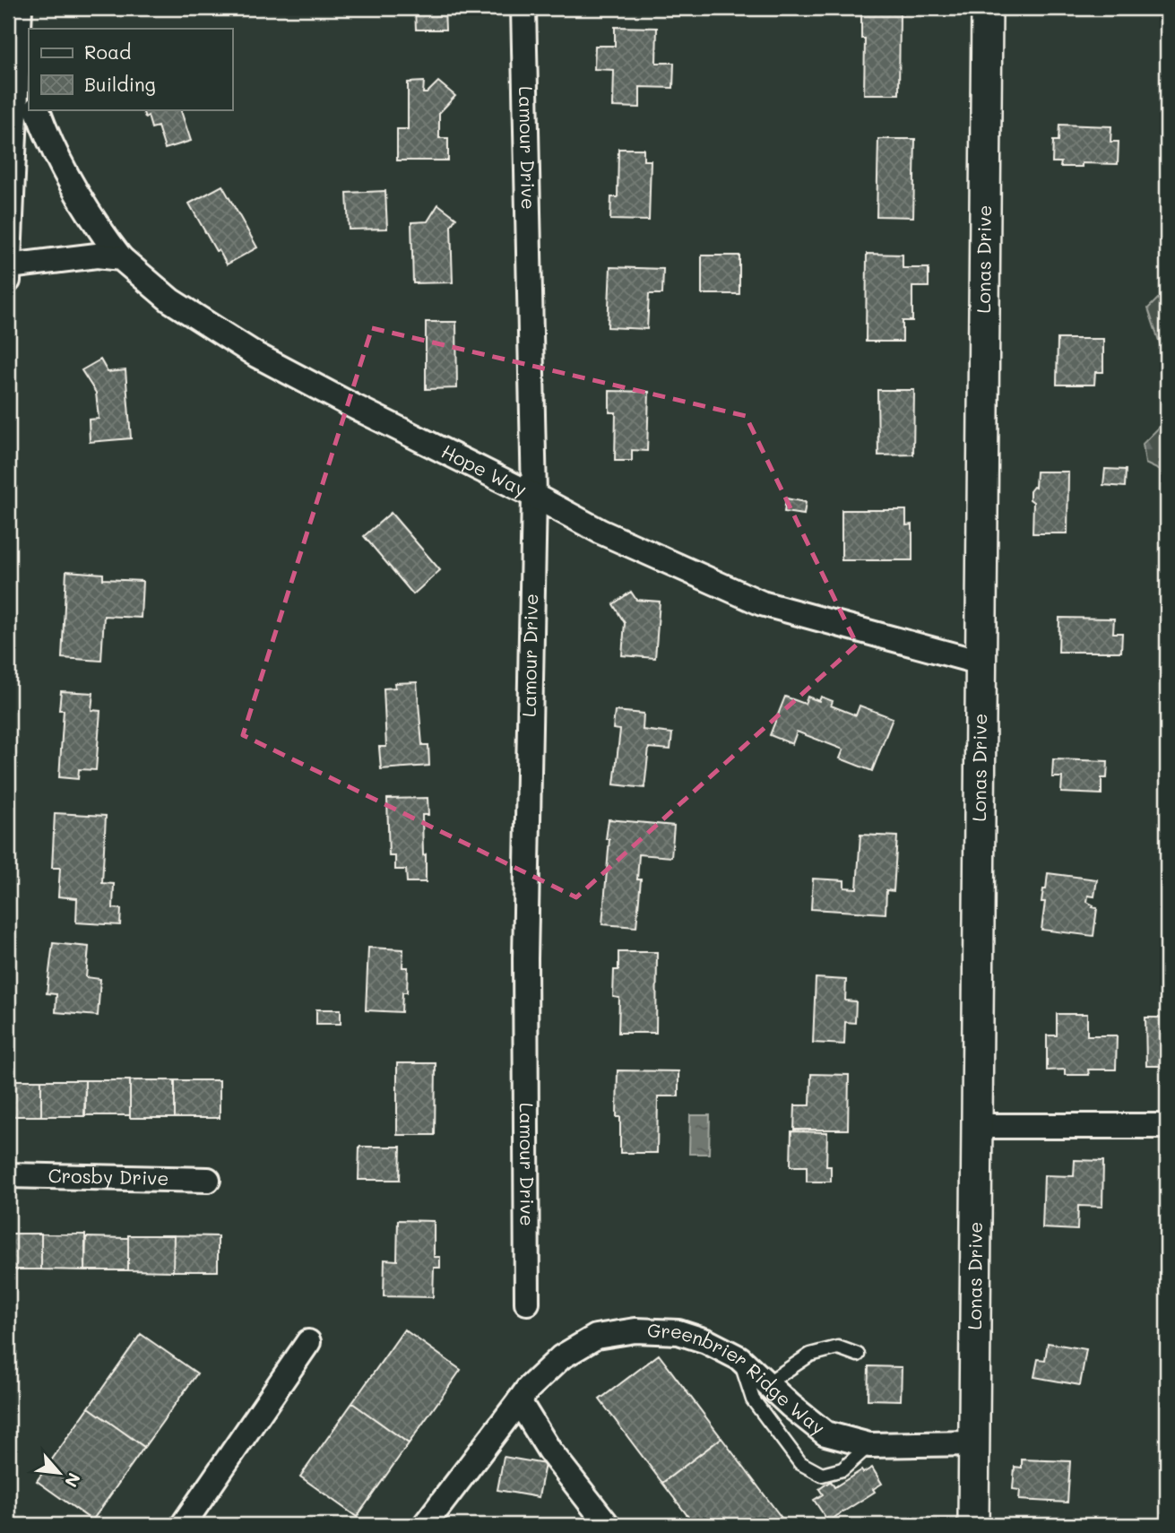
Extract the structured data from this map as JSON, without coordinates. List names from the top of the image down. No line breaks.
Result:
{"streets":{"street":["Lamour Drive","Lonas Drive","Hope Way","Crosby Drive","Greenbrier Ridge Way"]},"crossings":[["Lamour Drive","Hope Way"],["Lonas Drive","Hope Way"],["Lonas Drive","Greenbrier Ridge Way"]],"legend":["Road","Building"],"north":"bottom right"}
